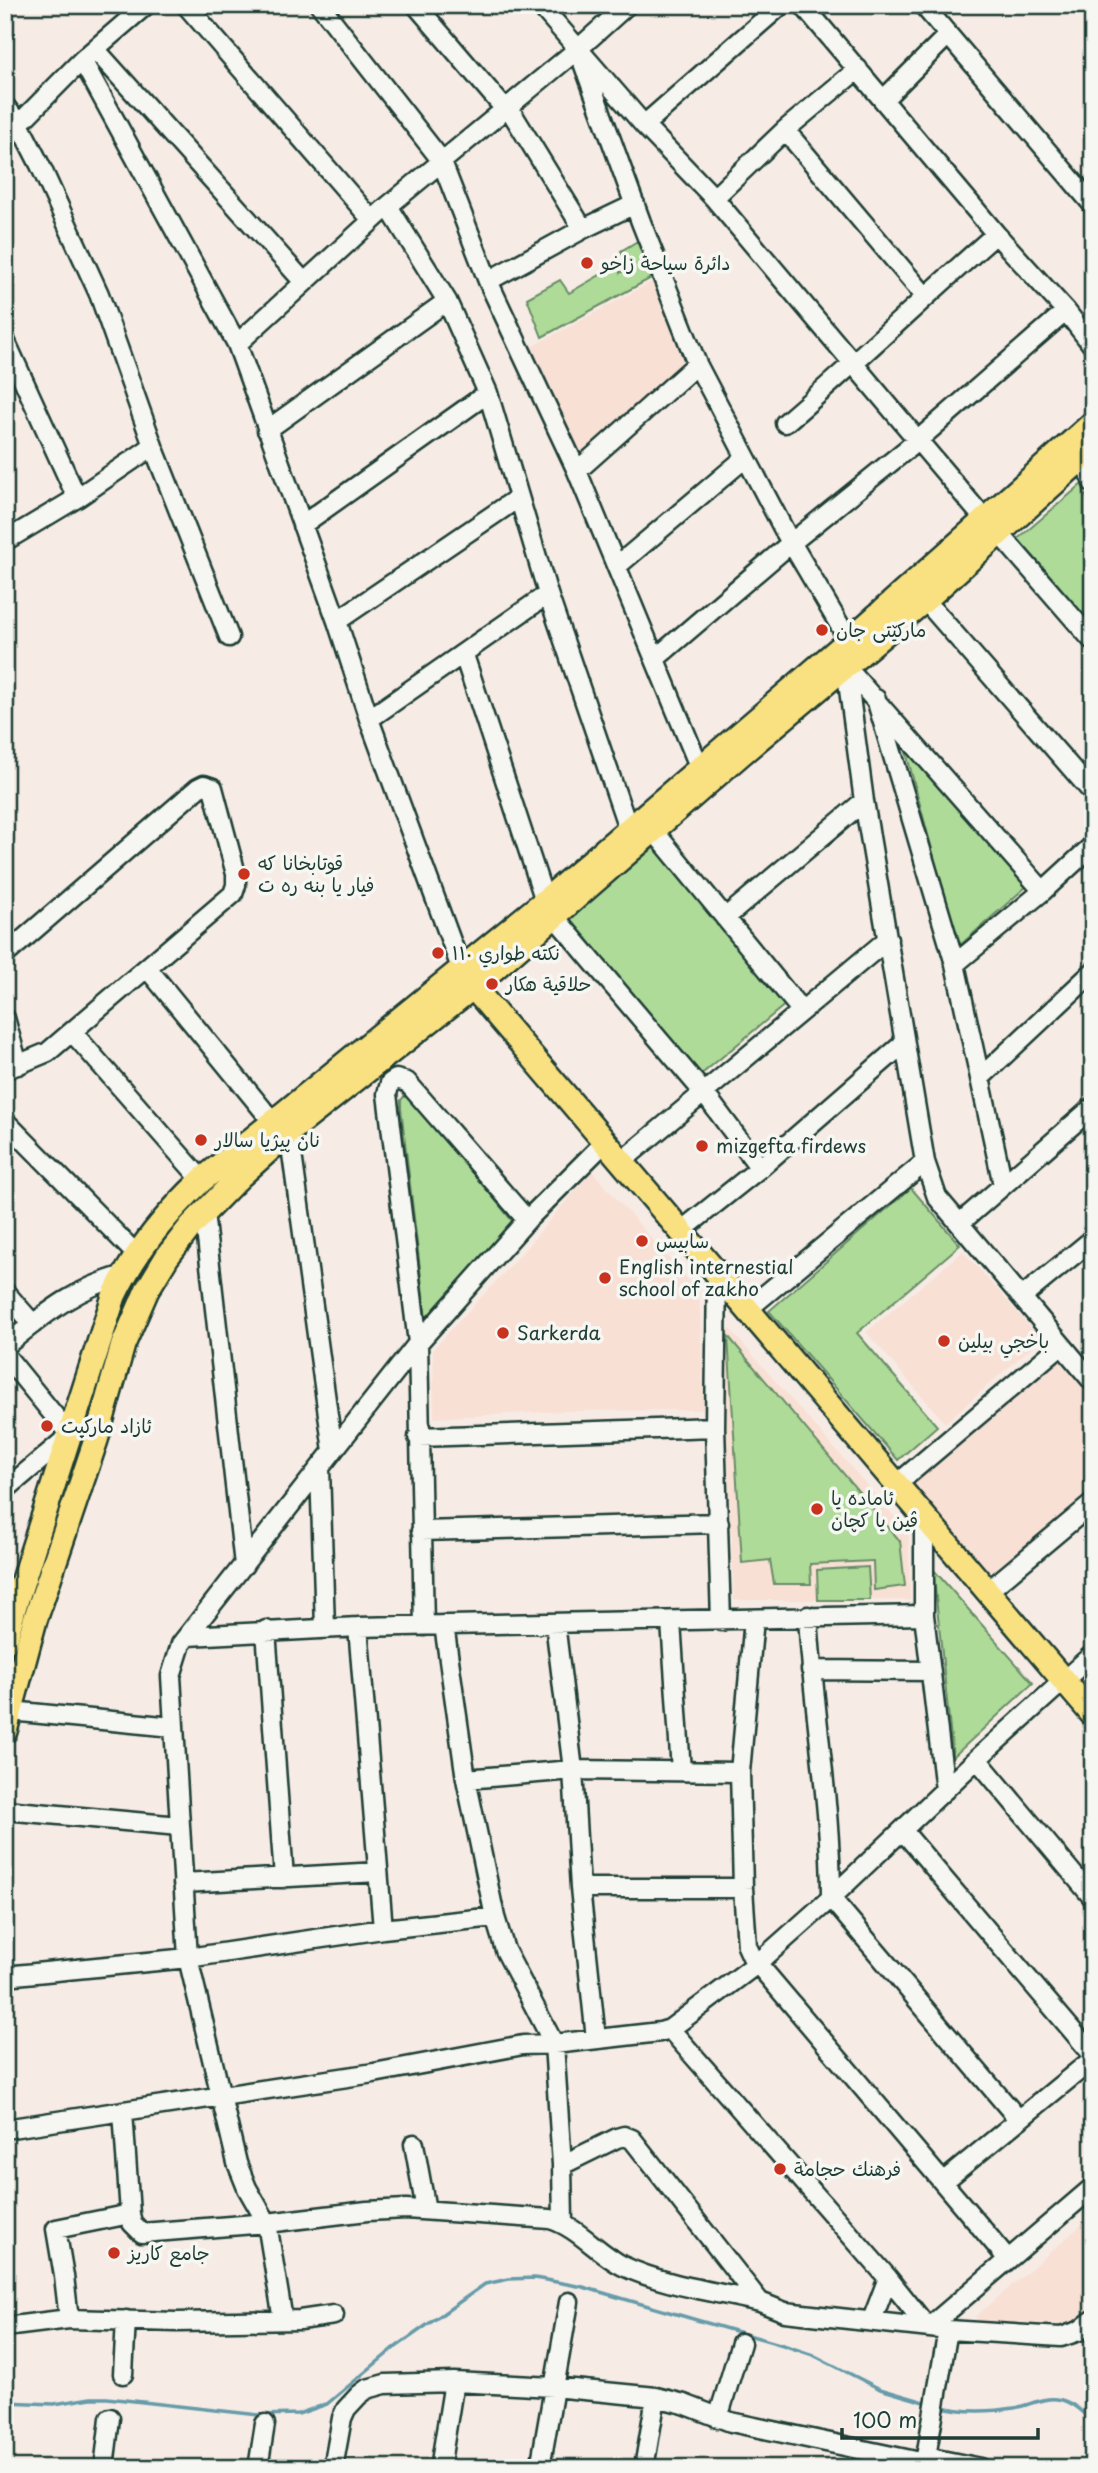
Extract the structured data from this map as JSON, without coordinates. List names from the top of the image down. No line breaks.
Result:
{"places":["دائرة سياحة زاخو","مارکێتی جان","قوتابخانا كه فيار يا بنه ره ت","نكته طواري ١١٠","حلاقية هكار","نان پيژيا سالار","mizgefta firdews","سابيس","English internestial school of zakho","Sarkerda","باخجي بيلين","ئازاد ماركيت","ئاماده یا ڤین یا کچان","فرهنك حجامة","جامع كاريز"],"scale_bar":"100 m"}
